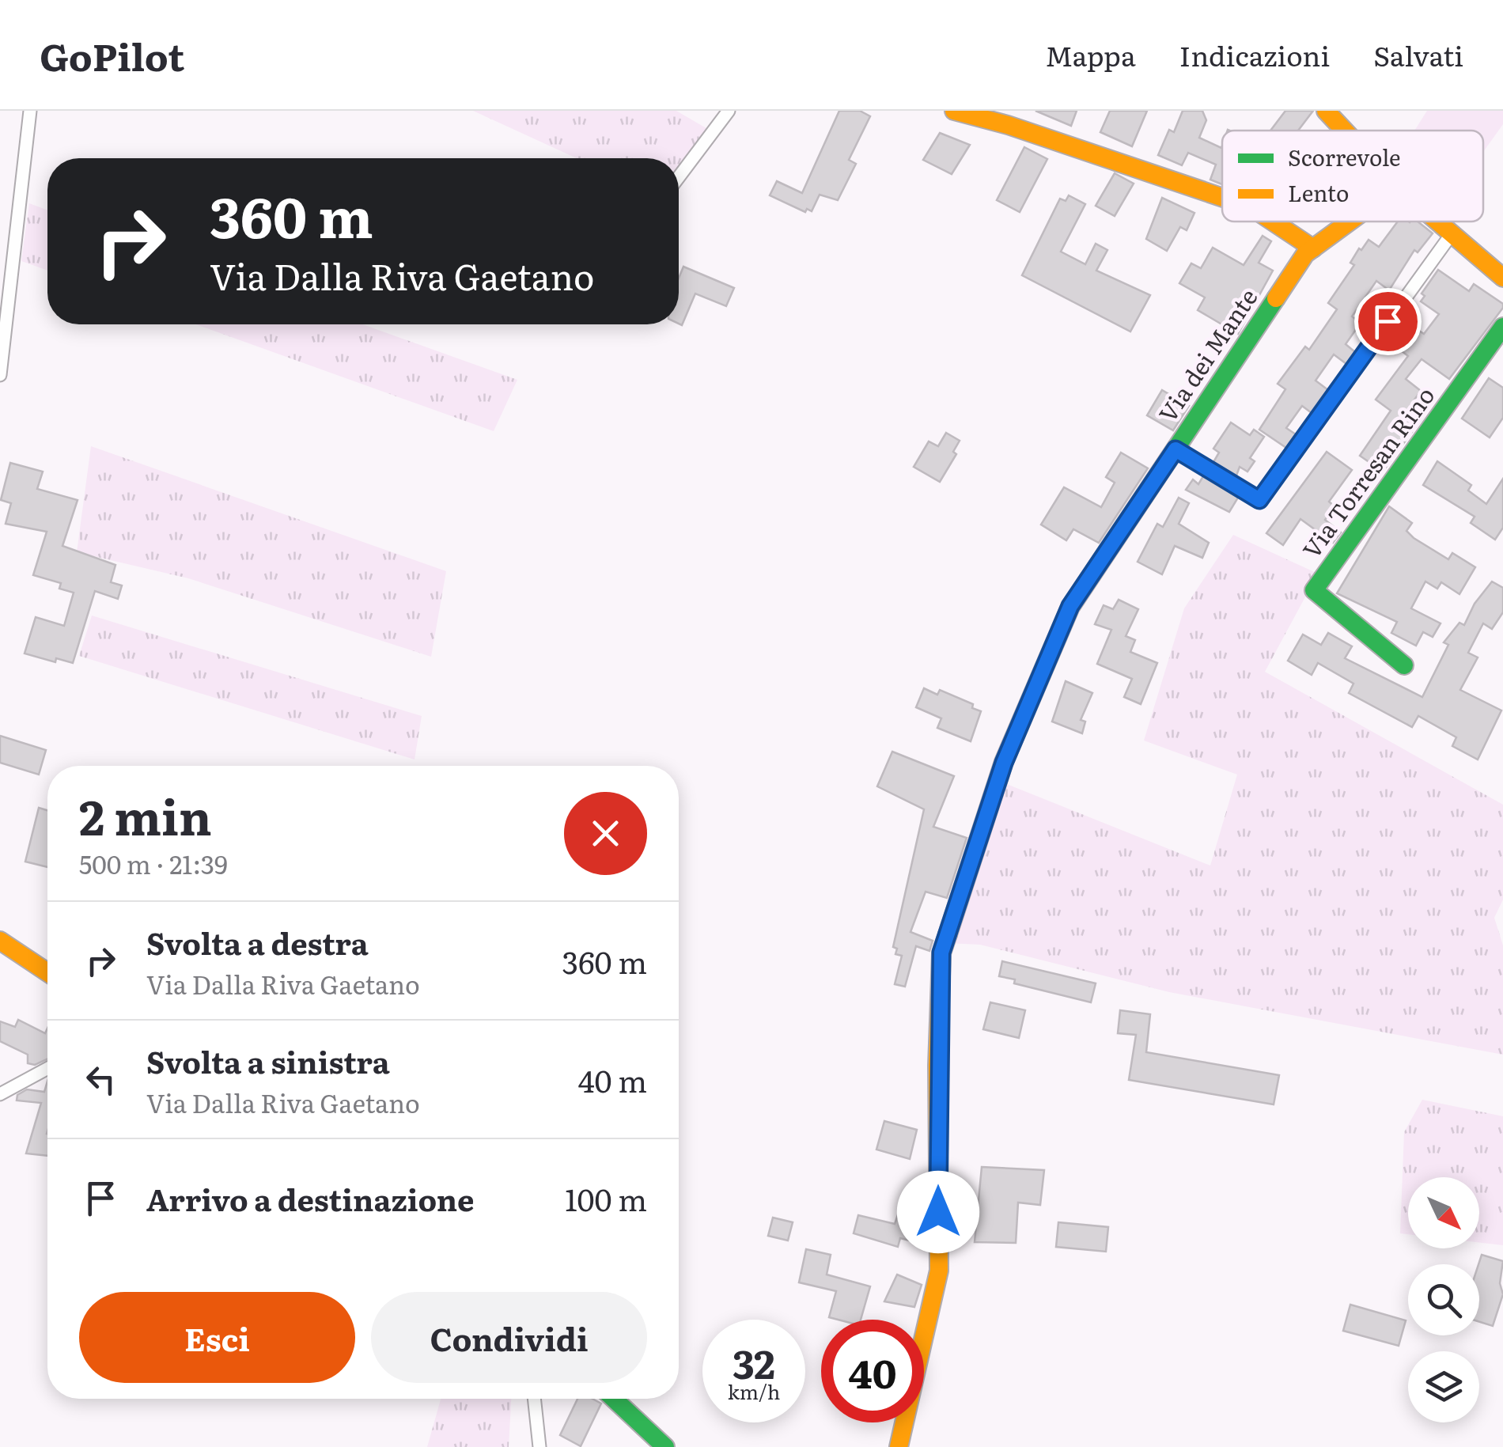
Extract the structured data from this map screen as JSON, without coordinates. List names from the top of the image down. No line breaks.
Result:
{"streets":{"street":["Via dei Mante","Via Torresan Rino"]},"legend":["Scorrevole","Lento"],"north":"bottom right","page":{"header":"GoPilot","nav":["Mappa","Indicazioni","Salvati"],"turn":["360 m","Via Dalla Riva Gaetano"],"heading":["2 min","500 m · 21:39"],"list":[{"name":"Svolta a destra","note":"Via Dalla Riva Gaetano","value":"360 m"},{"name":"Svolta a sinistra","note":"Via Dalla Riva Gaetano","value":"40 m"},{"name":"Arrivo a destinazione","value":"100 m"}],"buttons":["Esci","Condividi"],"speed":"32 km/h","limit":"40"}}
